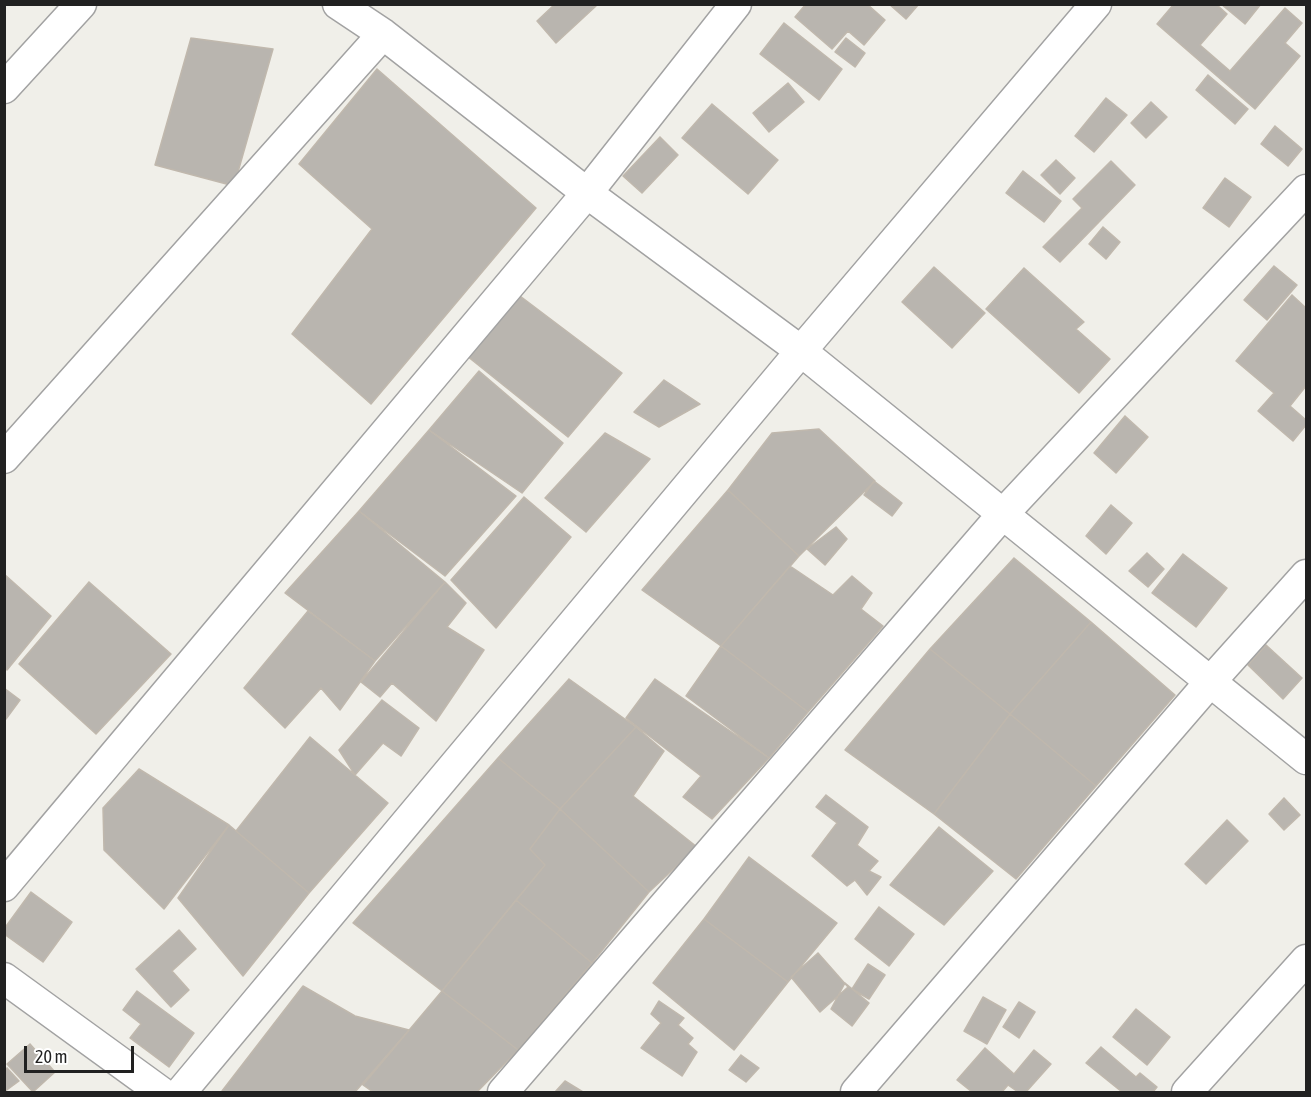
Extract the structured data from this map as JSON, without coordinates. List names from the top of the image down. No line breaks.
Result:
{"scale_bar":"20 m"}
